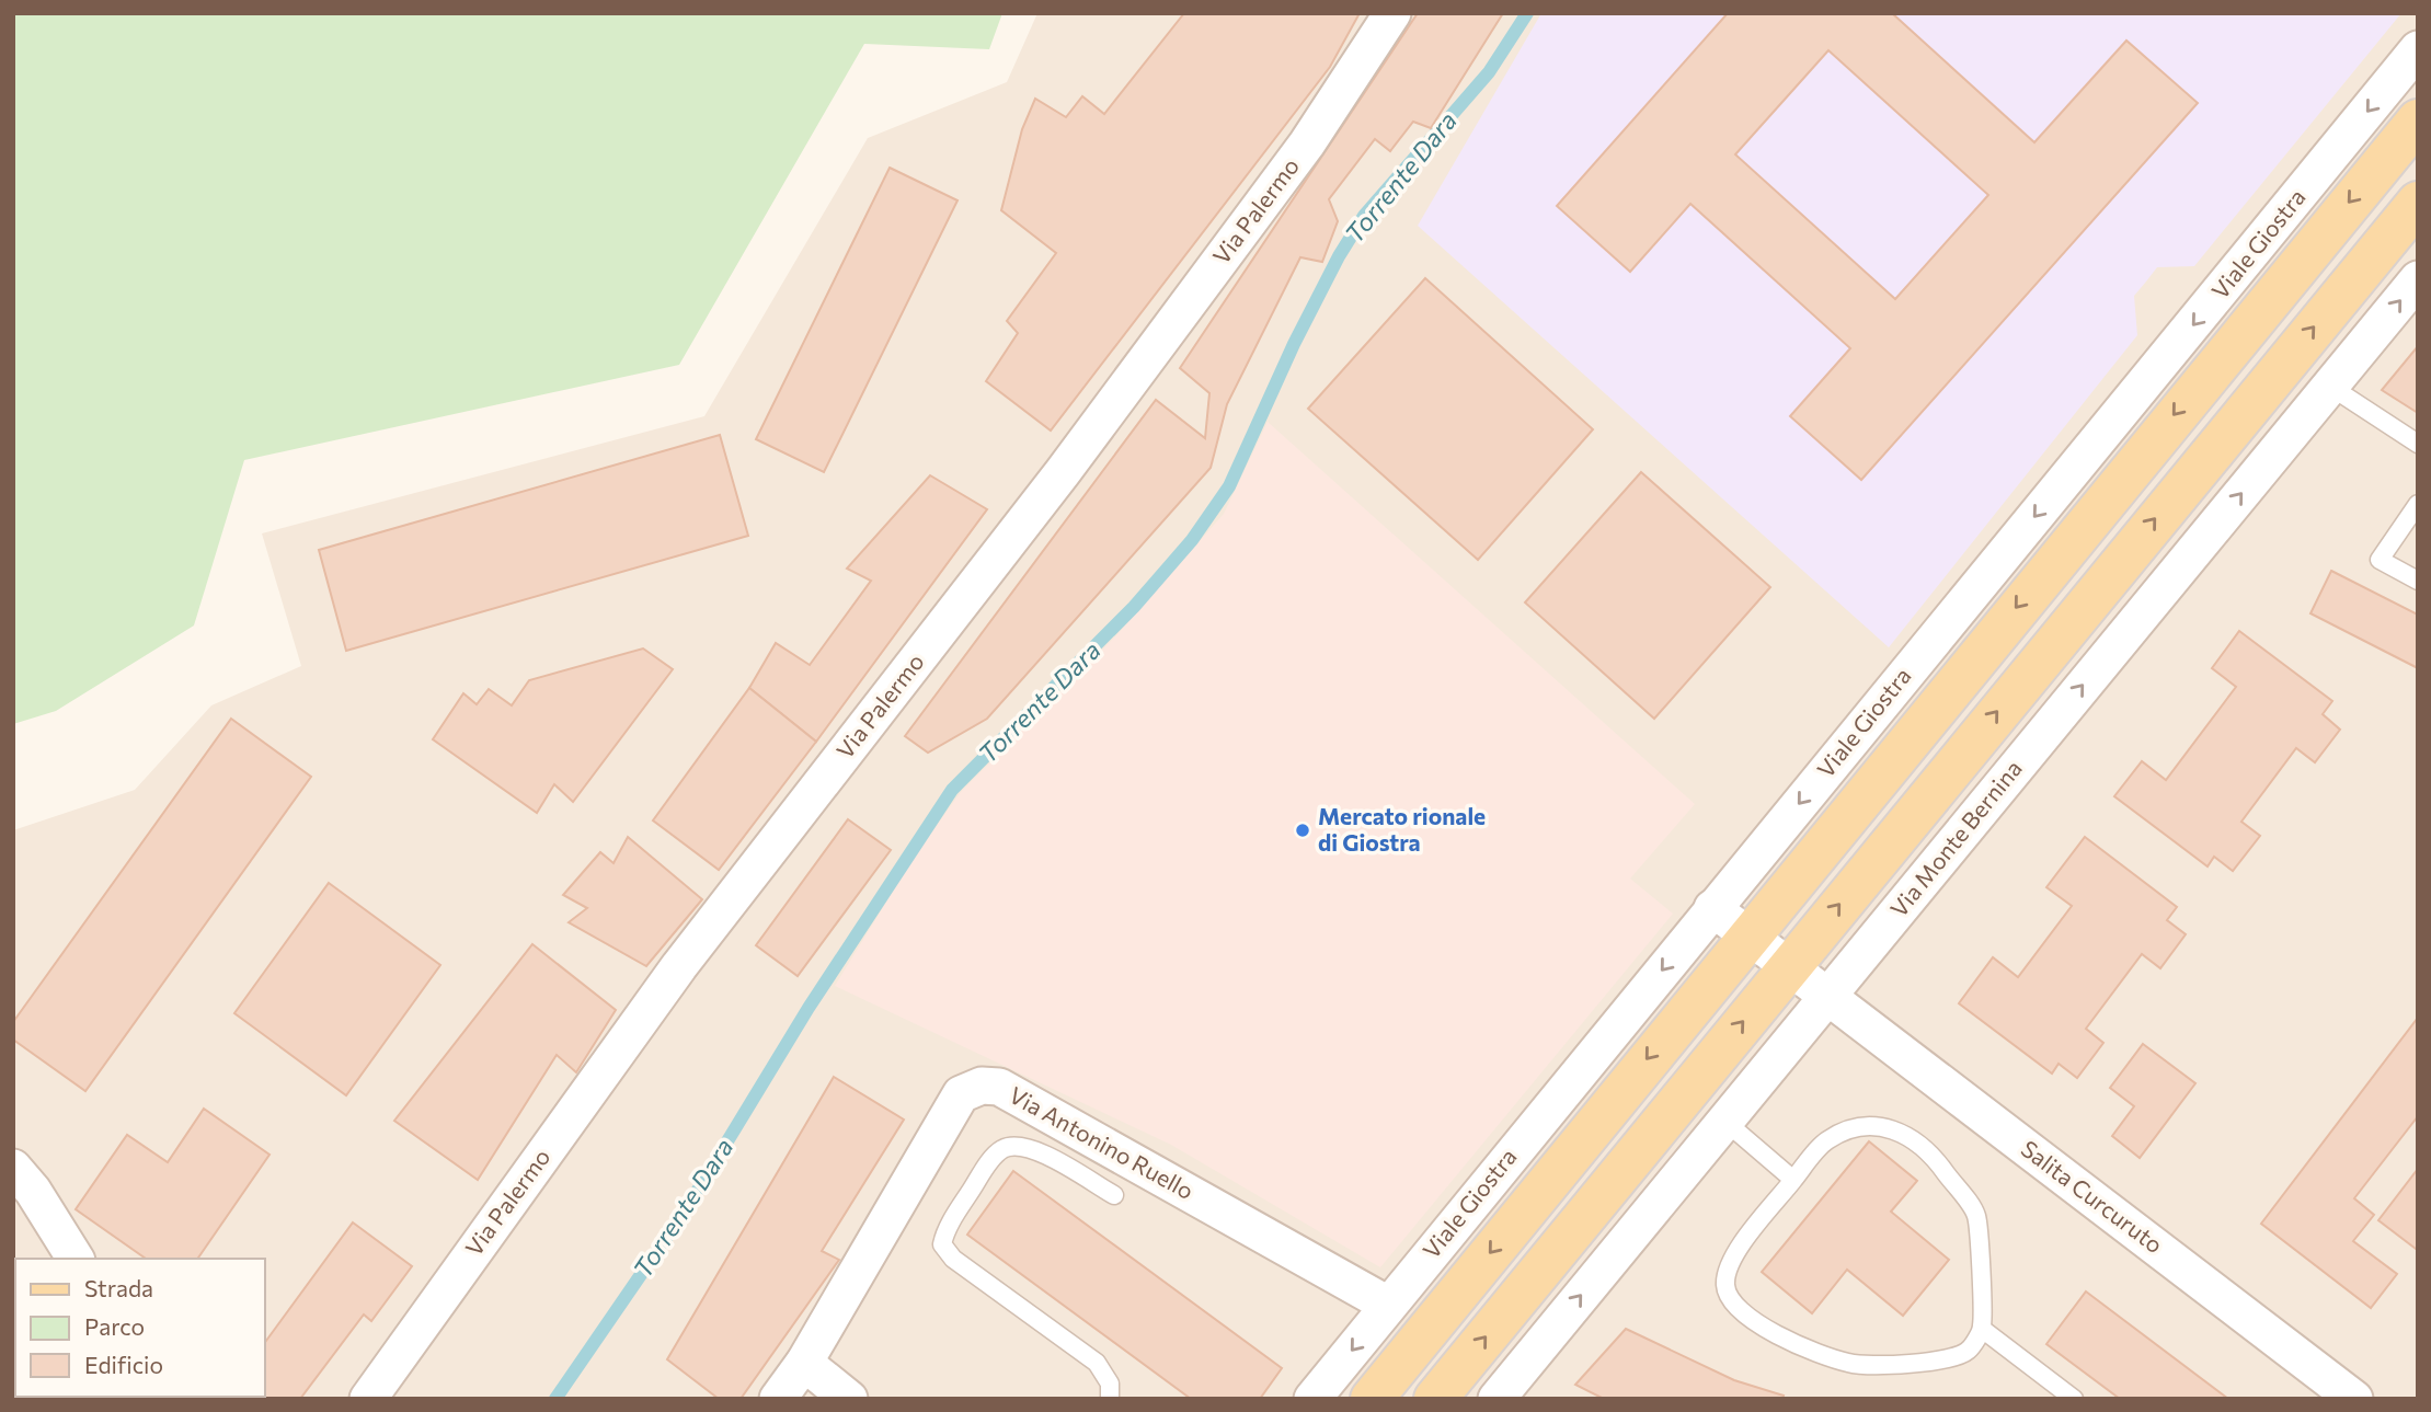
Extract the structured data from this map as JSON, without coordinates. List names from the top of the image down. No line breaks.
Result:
{"streets":{"main road":["Viale Giostra"],"street":["Via Palermo","Via Monte Bernina","Via Antonino Ruello","Salita Curcuruto"]},"crossings":[["Viale Giostra","Via Antonino Ruello"],["Viale Giostra","Salita Curcuruto"],["Via Monte Bernina","Salita Curcuruto"]],"one_way":["Viale Giostra","Via Monte Bernina"],"water":["Torrente Dara"],"places":["Mercato rionale di Giostra"],"legend":["Strada","Parco","Edificio"]}
